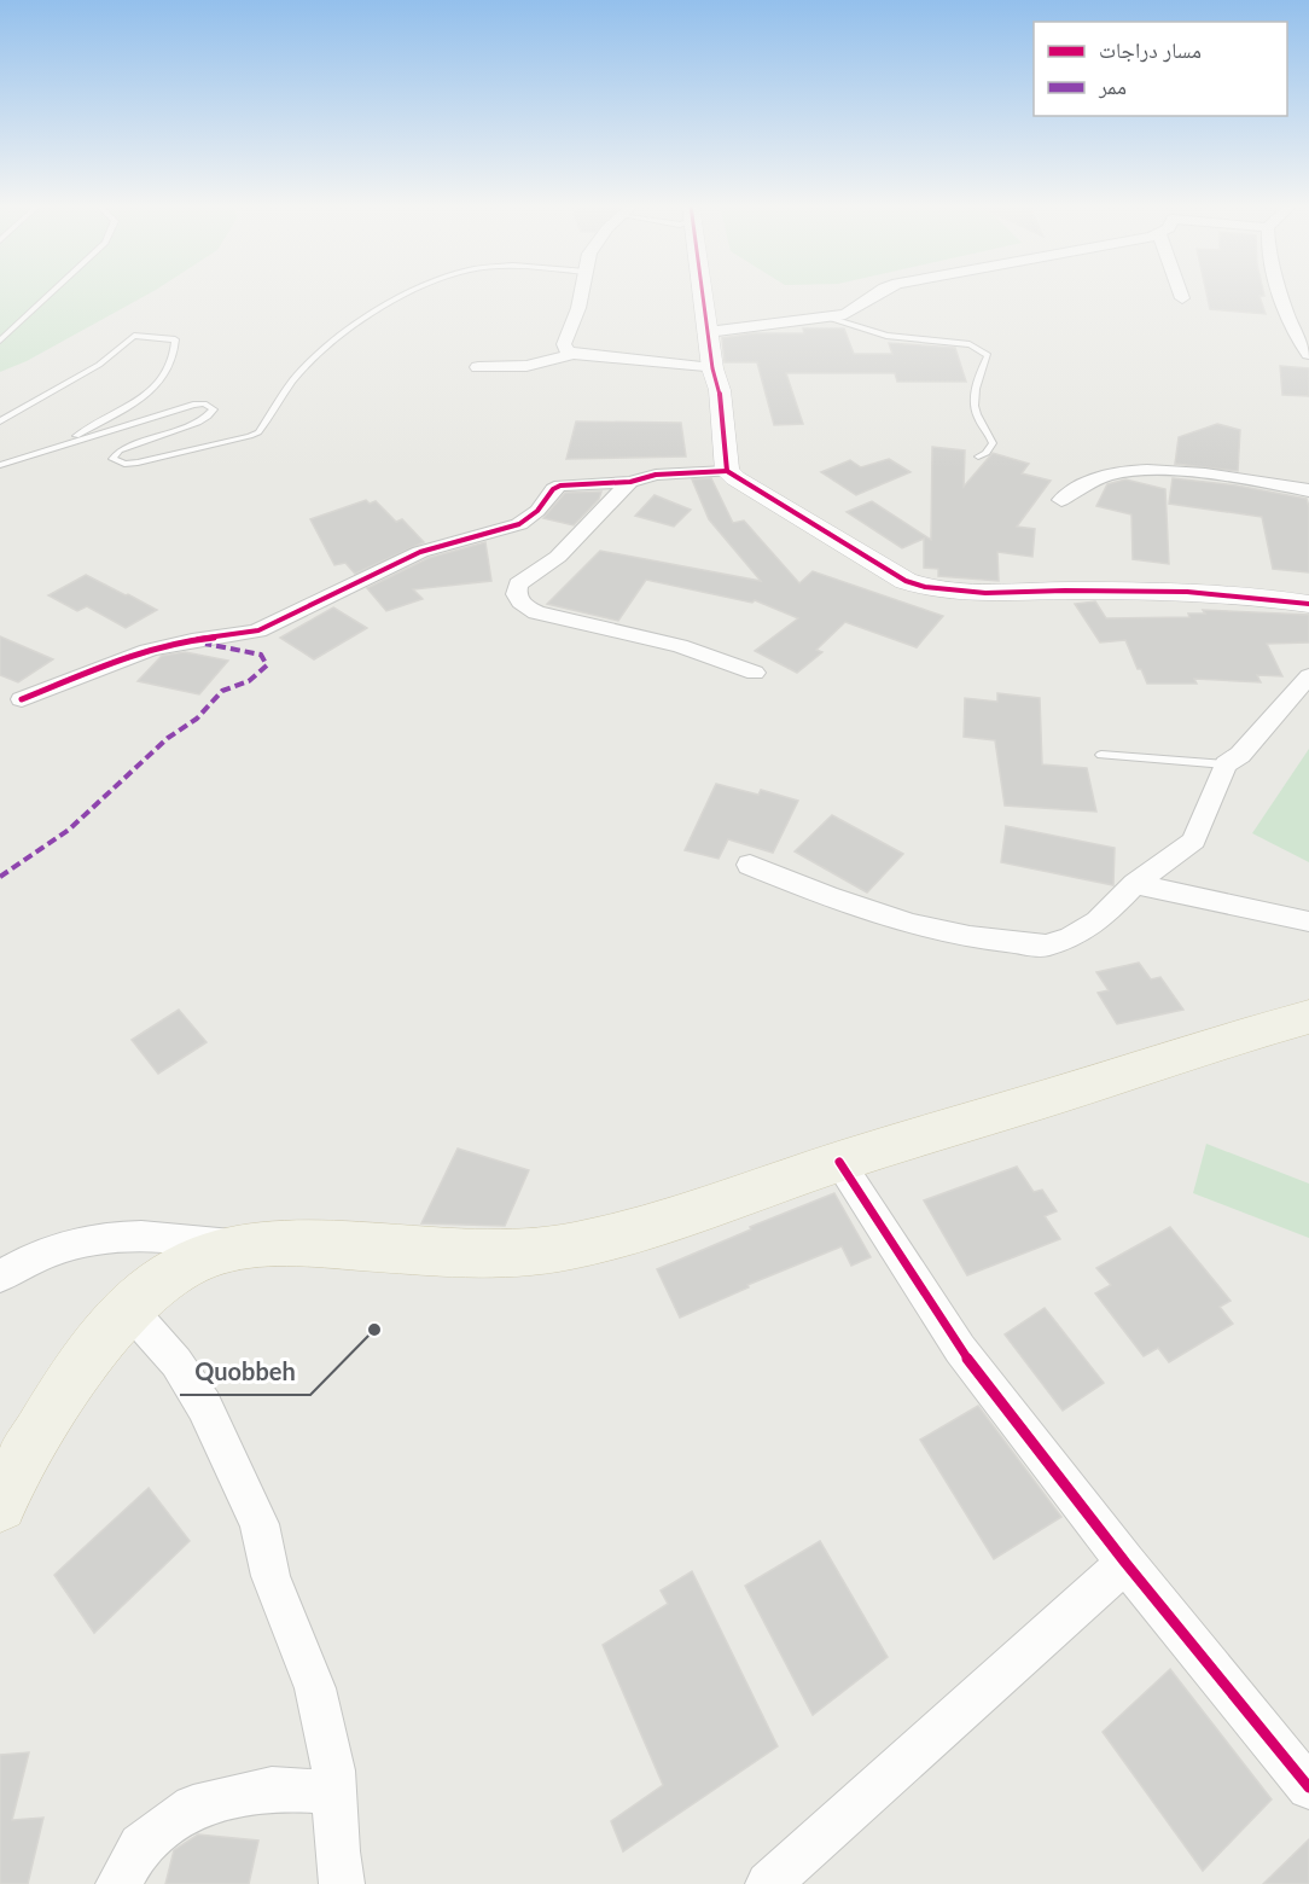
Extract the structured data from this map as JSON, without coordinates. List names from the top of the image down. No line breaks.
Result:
{"places":["Quobbeh"],"legend":["مسار دراجات","ممر"]}
